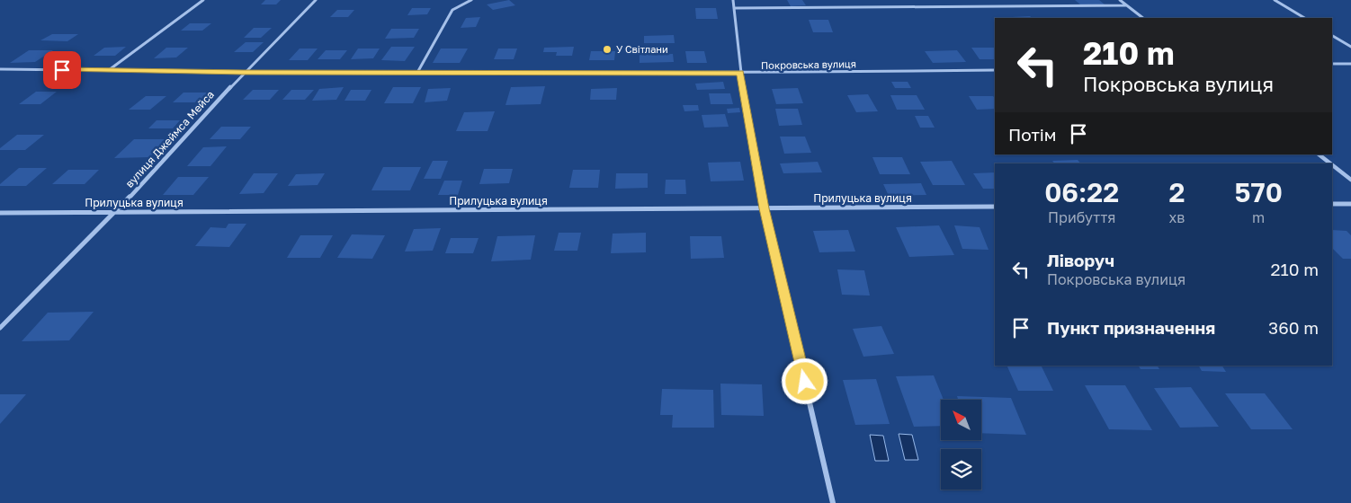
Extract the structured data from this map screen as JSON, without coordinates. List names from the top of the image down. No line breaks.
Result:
{"streets":{"street":["Покровська вулиця","вулиця Джеймса Мейса","Прилуцька вулиця"]},"crossings":[["Покровська вулиця","вулиця Джеймса Мейса"],["вулиця Джеймса Мейса","Прилуцька вулиця"]],"places":["У Світлани"],"north":"top left","page":{"turn":["210 m","Покровська вулиця"],"then":"Потім","eta":["06:22","Прибуття","2","хв","570","m"],"list":[{"name":"Ліворуч","note":"Покровська вулиця","value":"210 m"},{"name":"Пункт призначення","value":"360 m"}]}}
